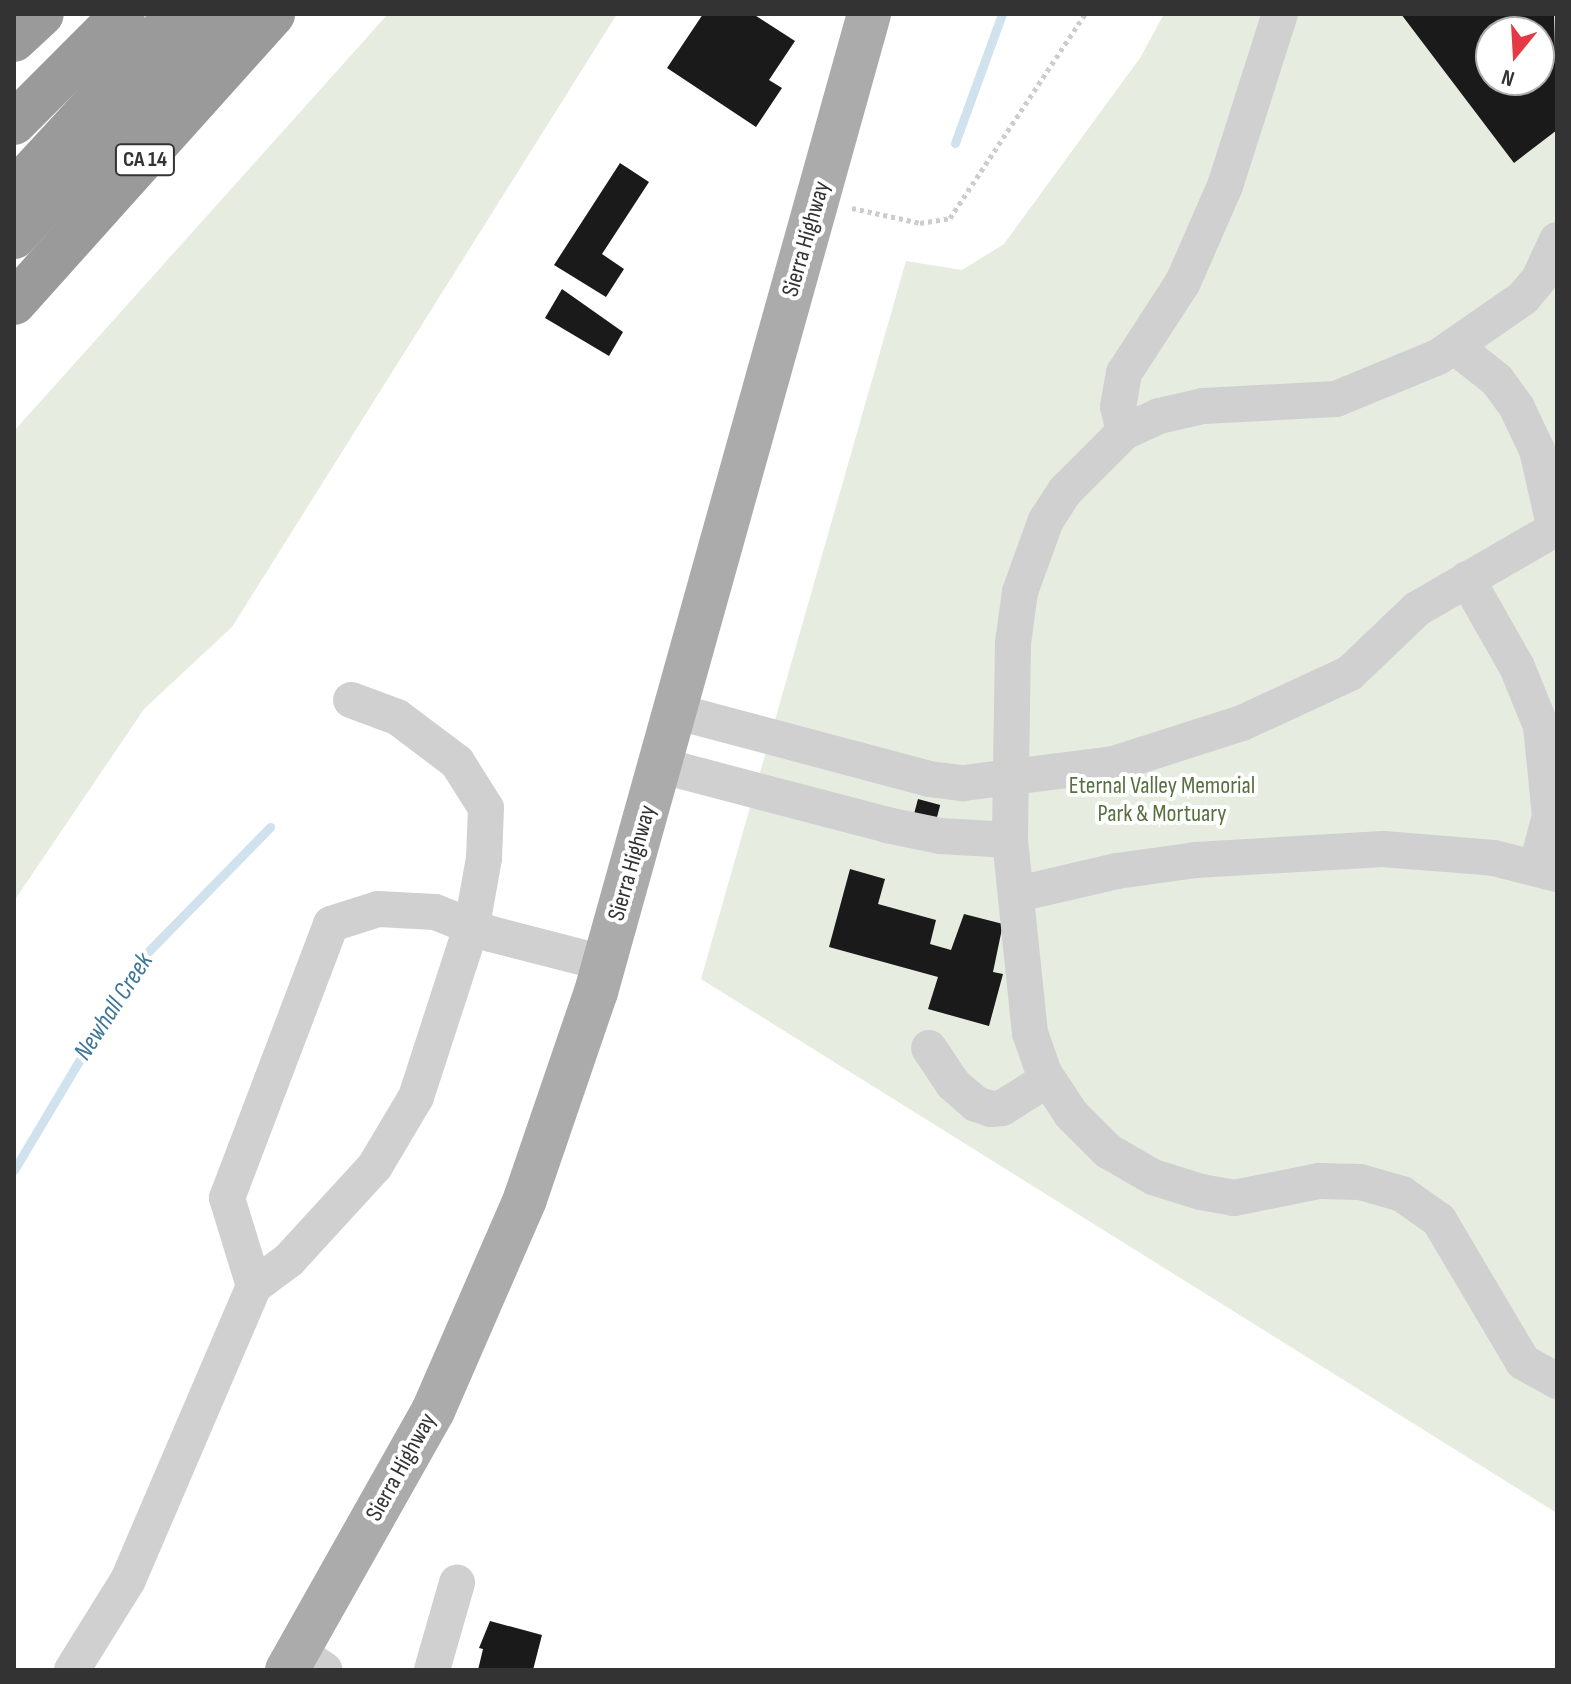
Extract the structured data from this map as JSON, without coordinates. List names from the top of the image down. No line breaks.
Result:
{"streets":{"highway":["CA 14"],"main road":["Sierra Highway"]},"water":["Newhall Creek"],"parks":["Eternal Valley Memorial Park & Mortuary"],"north":"bottom"}
